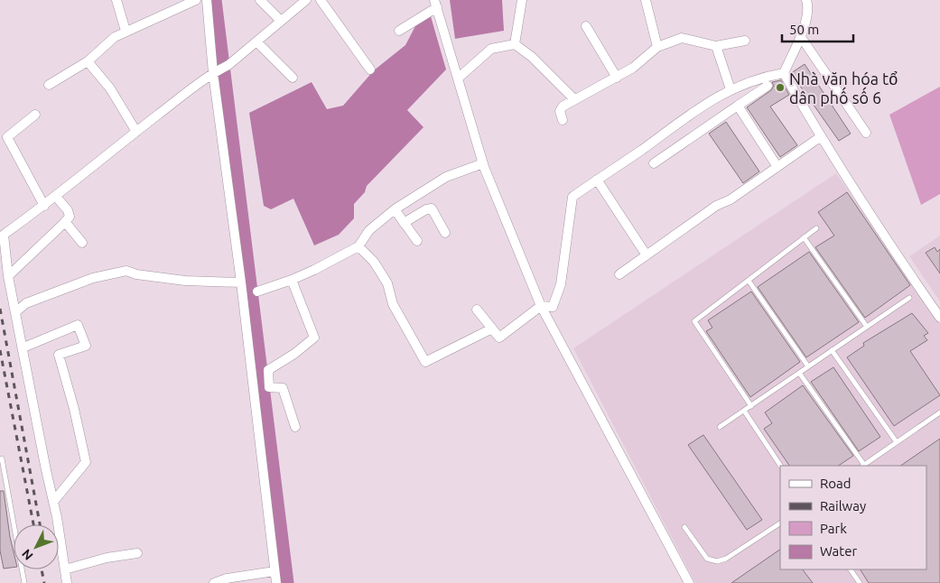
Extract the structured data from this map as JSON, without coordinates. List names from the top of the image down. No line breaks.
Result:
{"places":["Nhà văn hóa tổ dân phố số 6"],"legend":["Road","Railway","Park","Water"],"scale_bar":"50 m","north":"bottom left"}
